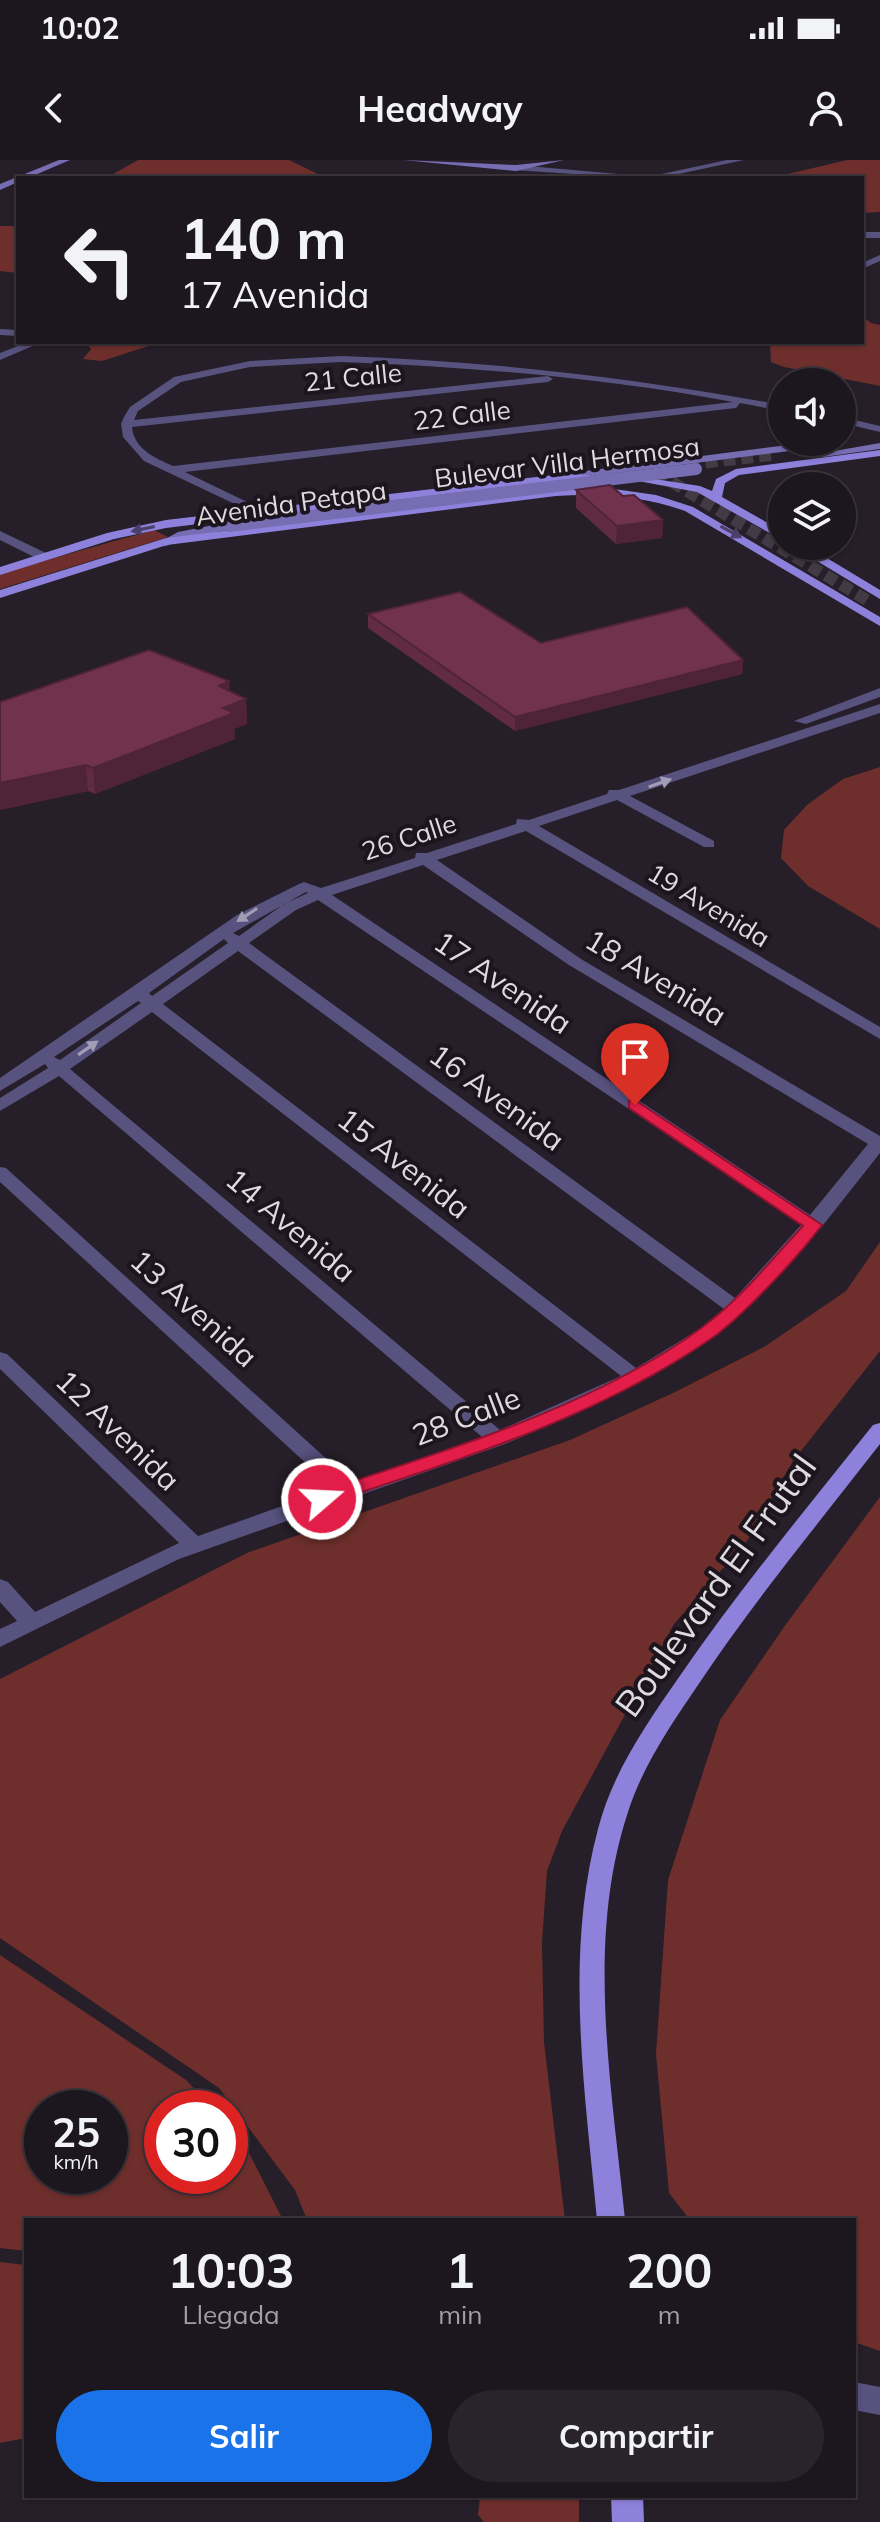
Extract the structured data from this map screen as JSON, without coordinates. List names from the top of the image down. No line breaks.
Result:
{"streets":{"main road":["Bulevar Villa Hermosa","Avenida Petapa","Boulevard El Frutal"],"street":["21 Calle","22 Calle","26 Calle","19 Avenida","18 Avenida","17 Avenida","16 Avenida","15 Avenida","14 Avenida","13 Avenida","28 Calle","12 Avenida"]},"crossings":[["Bulevar Villa Hermosa","Avenida Petapa"],["26 Calle","19 Avenida"],["26 Calle","18 Avenida"],["26 Calle","17 Avenida"],["26 Calle","16 Avenida"],["26 Calle","15 Avenida"],["26 Calle","14 Avenida"],["18 Avenida","28 Calle"],["17 Avenida","28 Calle"],["16 Avenida","28 Calle"],["15 Avenida","28 Calle"],["14 Avenida","28 Calle"],["13 Avenida","28 Calle"],["28 Calle","12 Avenida"]],"page":{"status":"10:02","header":"Headway","turn":["140 m","17 Avenida"],"speed":"25 km/h","limit":"30","eta":["10:03","Llegada","1","min","200","m"],"buttons":["Salir","Compartir"]}}
